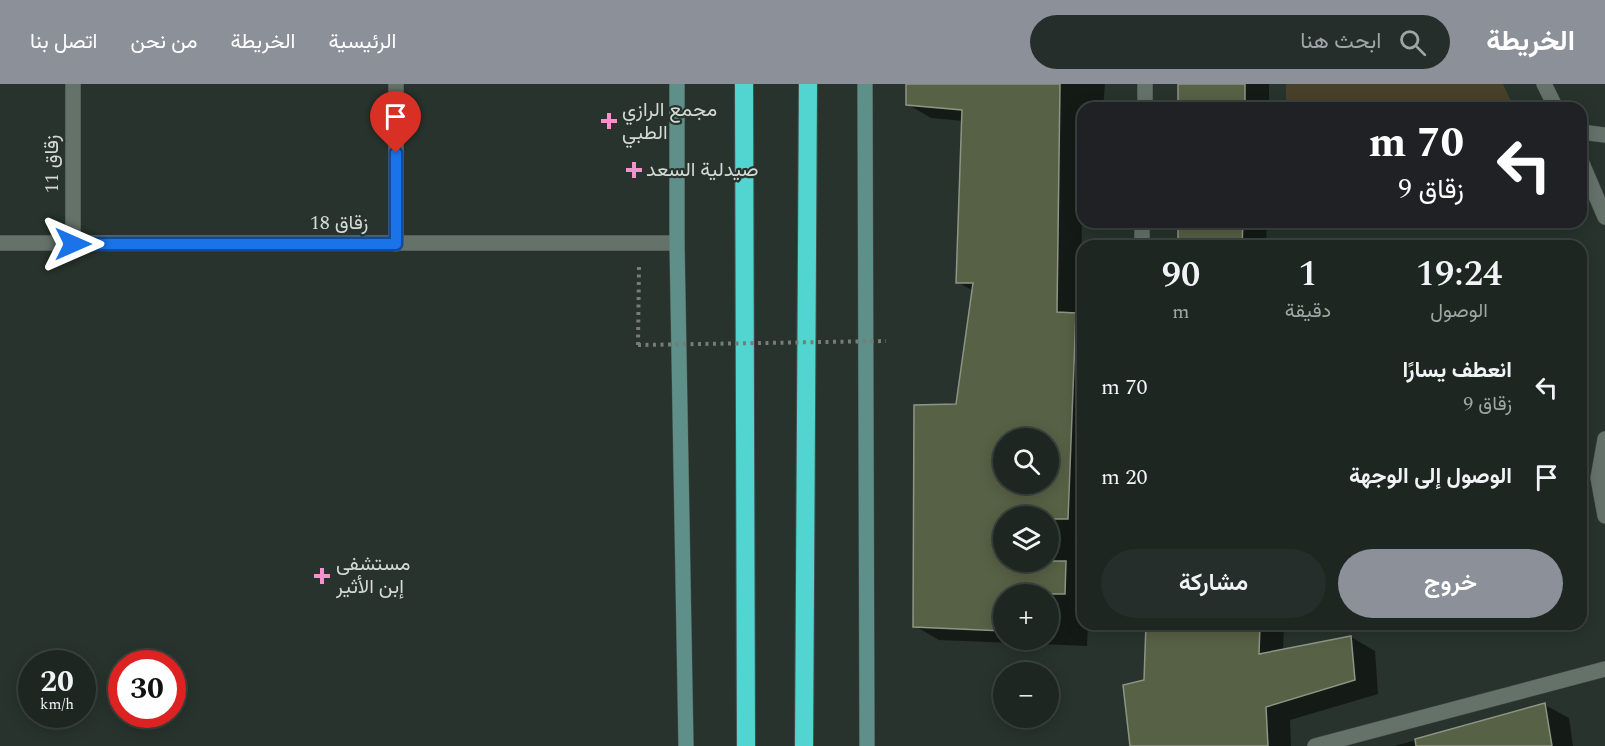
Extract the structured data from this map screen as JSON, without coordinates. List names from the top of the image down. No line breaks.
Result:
{"streets":{"street":["زقاق 11","زقاق 18"]},"crossings":[["زقاق 11","زقاق 18"]],"places":{"health":["مجمع الرازي الطبي","صيدلية السعد","مستشفى إبن الأثير"]},"page":{"header":"الخريطة","search":"ابحث هنا","nav":["الرئيسية","الخريطة","من نحن","اتصل بنا"],"turn":["70 m","زقاق 9"],"eta":["19:24","الوصول","1","دقيقة","90","m"],"list":[{"name":"انعطف يسارًا","note":"زقاق 9","value":"70 m"},{"name":"الوصول إلى الوجهة","value":"20 m"}],"map_buttons":["+","−"],"buttons":["خروج","مشاركة"],"speed":"20 km/h","limit":"30"}}
